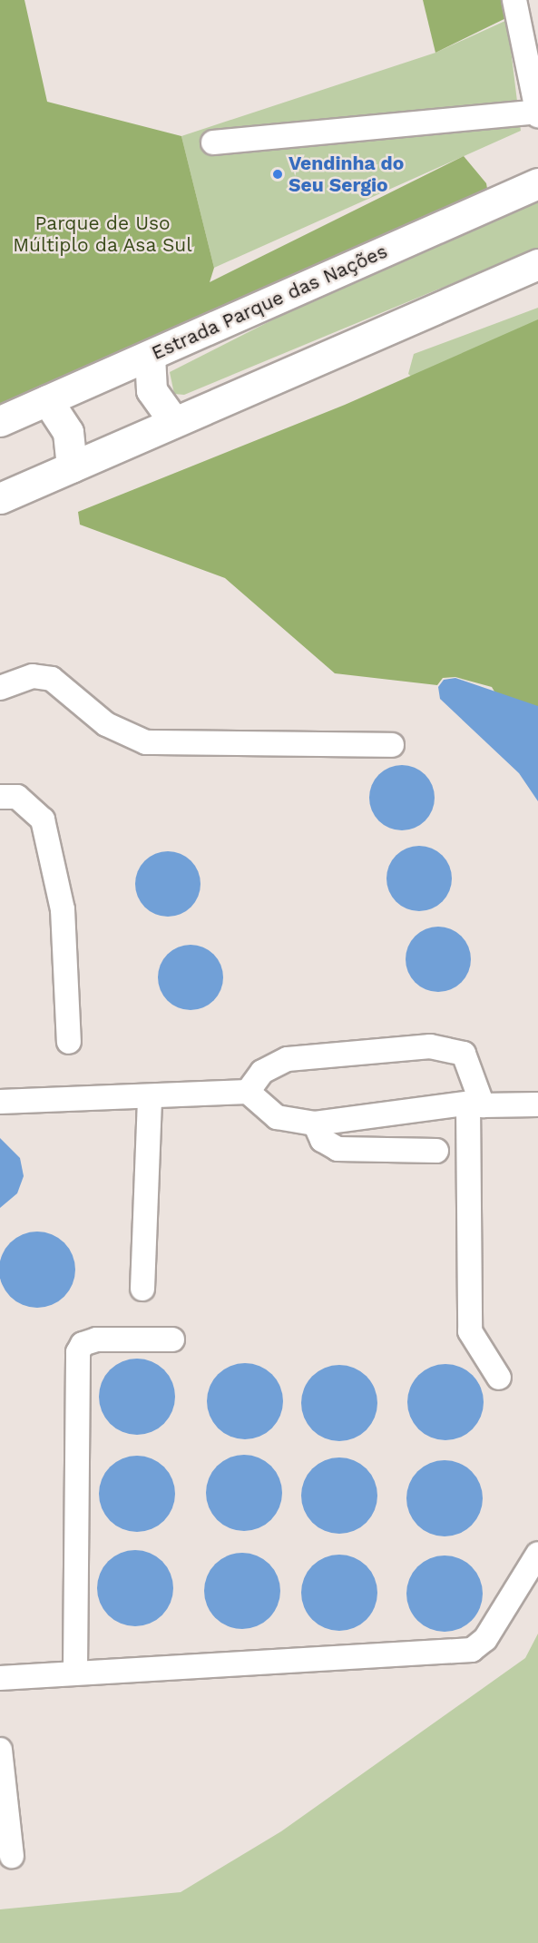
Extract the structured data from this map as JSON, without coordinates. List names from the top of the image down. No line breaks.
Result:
{"streets":{"highway":["Estrada Parque das Nações"]},"parks":["Parque de Uso Múltiplo da Asa Sul"],"places":["Vendinha do Seu Sergio"]}
